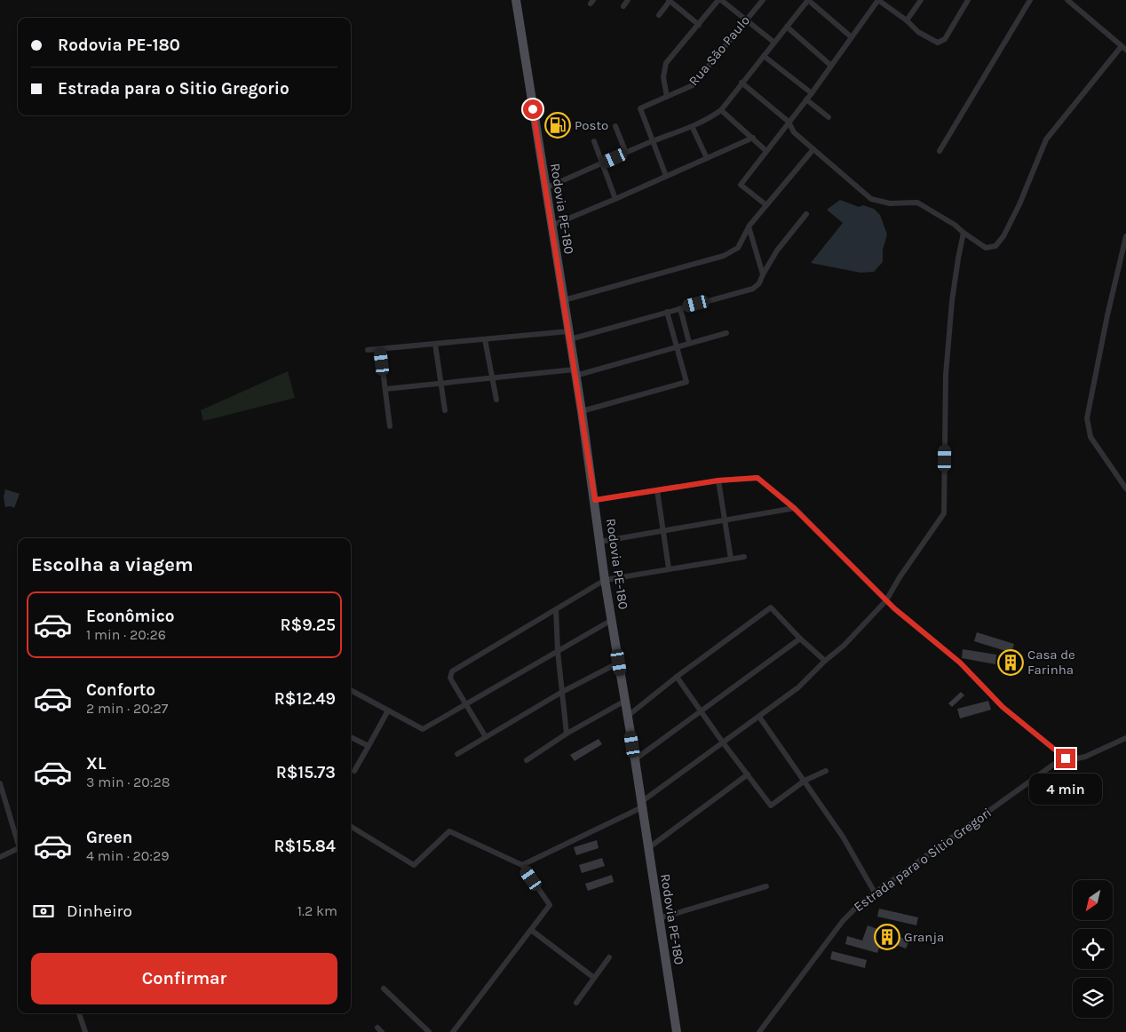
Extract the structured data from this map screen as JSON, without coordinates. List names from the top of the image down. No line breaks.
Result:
{"streets":{"main road":["Rodovia PE-180"],"street":["Rua São Paulo","Estrada para o Sitio Gregori"]},"places":{"fuel station":["Posto"],"building":["Casa de Farinha","Granja"]},"north":"bottom left","page":{"banner":["Rodovia PE-180","Estrada para o Sitio Gregorio"],"heading":"Escolha a viagem","list":[{"name":"Econômico","note":"1 min · 20:26","value":"R$9.25"},{"name":"Conforto","note":"2 min · 20:27","value":"R$12.49"},{"name":"XL","note":"3 min · 20:28","value":"R$15.73"},{"name":"Green","note":"4 min · 20:29","value":"R$15.84"}],"bubble":"4 min","pay":["Dinheiro","1.2 km"],"buttons":"Confirmar"}}
